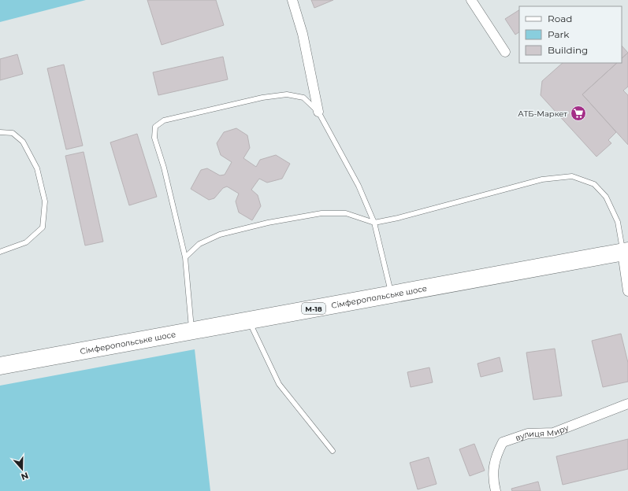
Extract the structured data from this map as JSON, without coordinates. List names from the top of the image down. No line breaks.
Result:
{"streets":{"highway":["Сімферопольське шосе","М-18"],"street":["вулиця Миру"]},"places":{"supermarket":["АТБ-Маркет"]},"legend":["Road","Park","Building"],"north":"bottom"}
